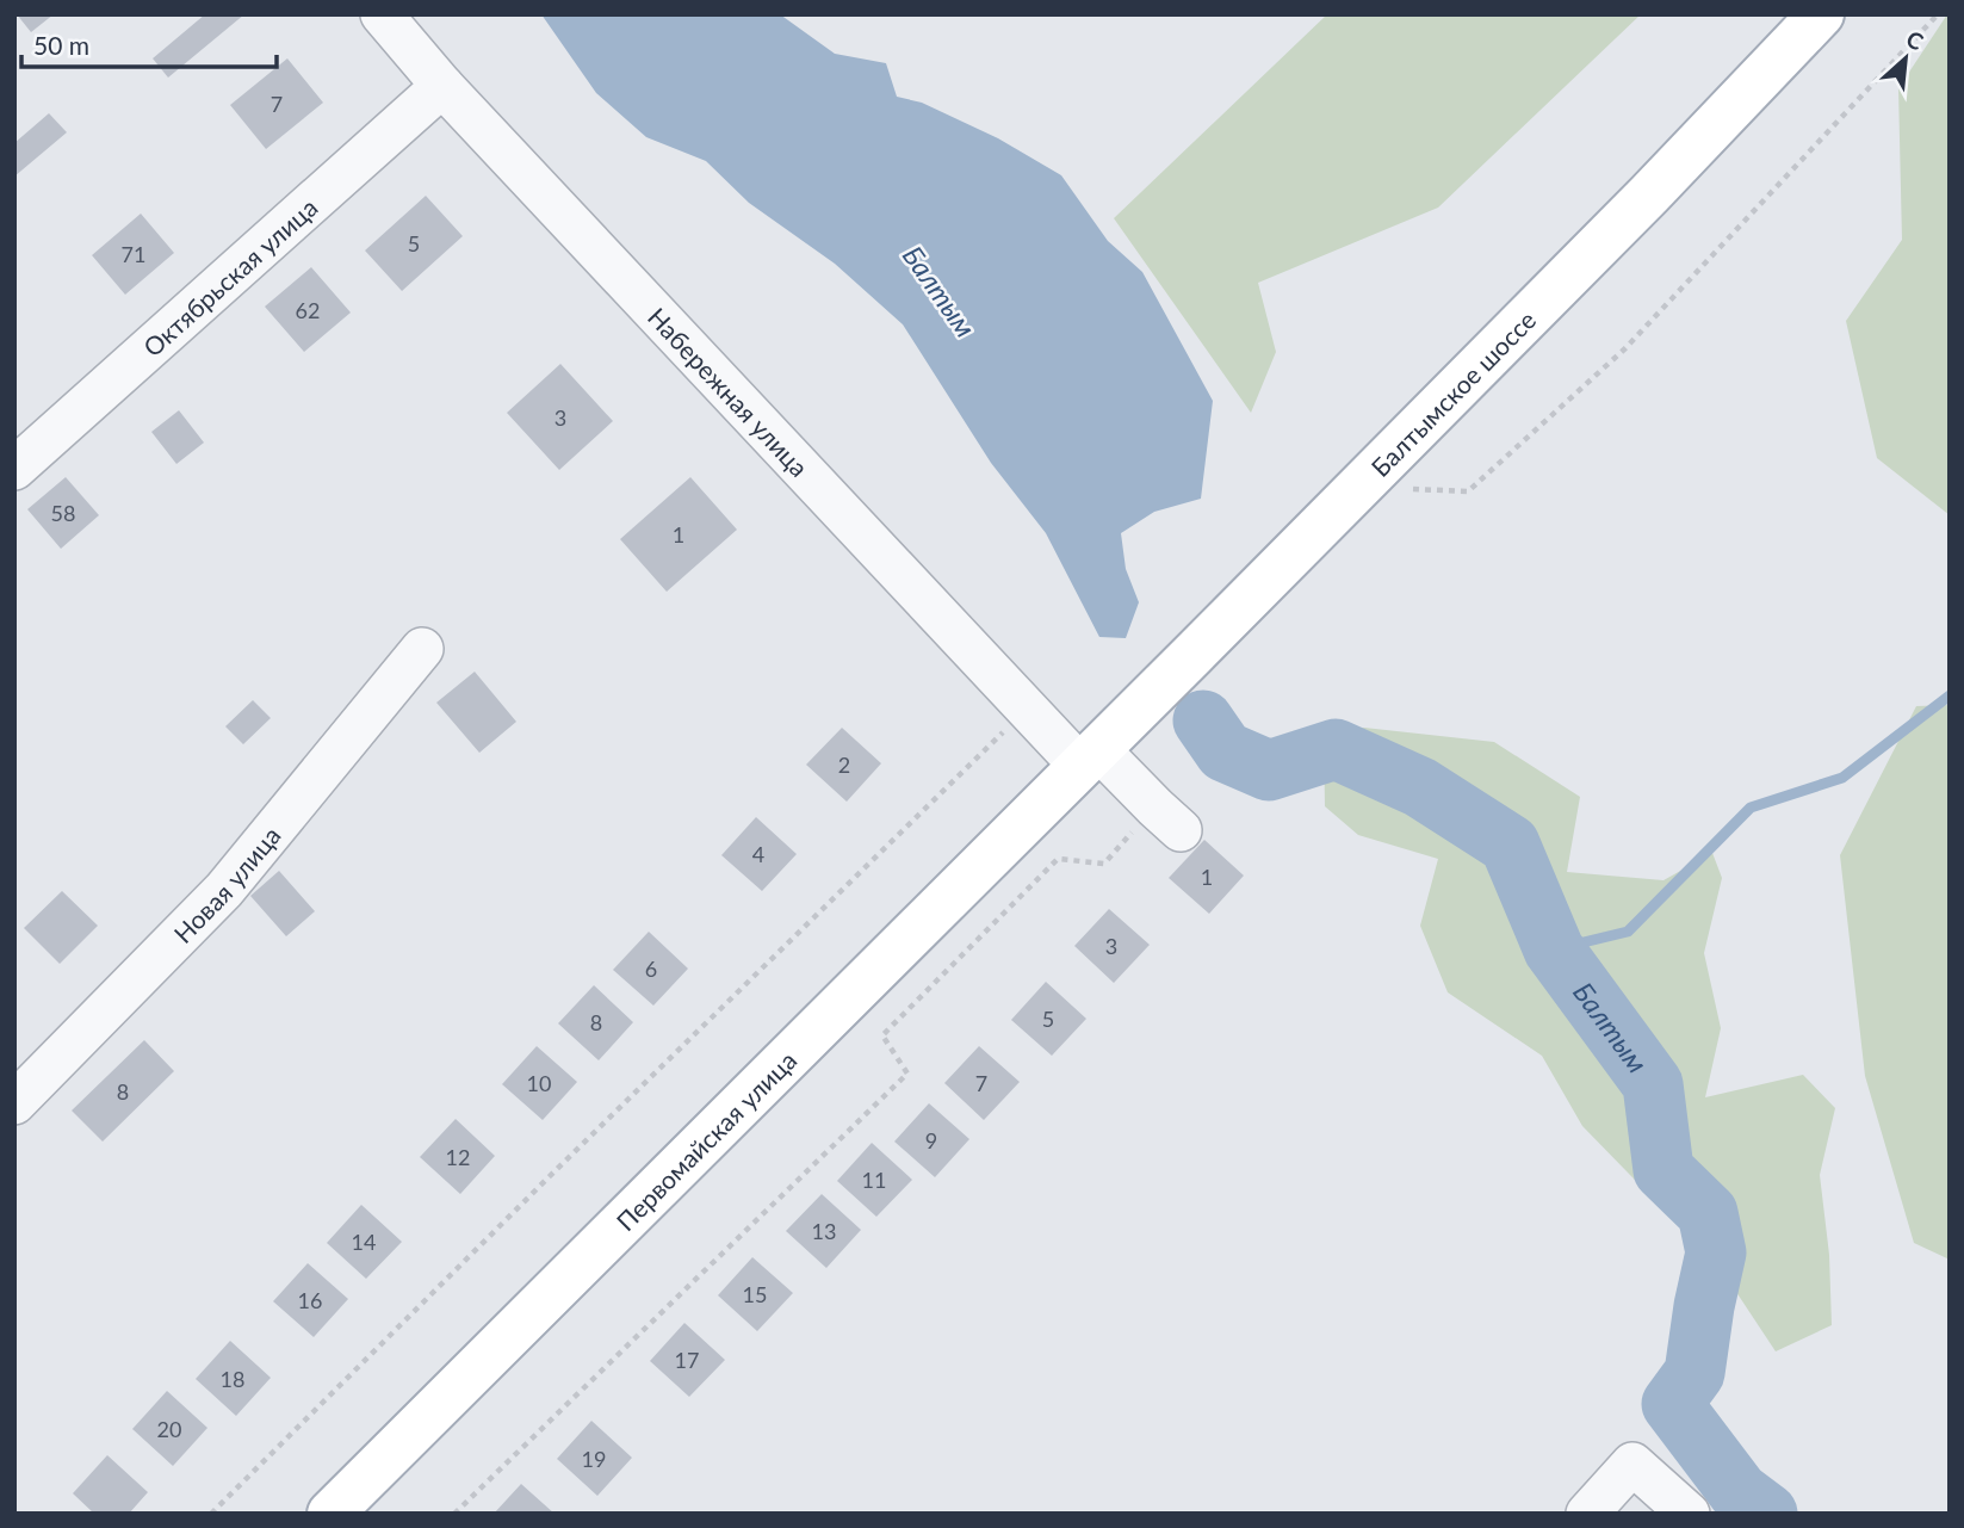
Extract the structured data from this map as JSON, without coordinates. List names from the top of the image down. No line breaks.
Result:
{"streets":{"main road":["Балтымское шоссе","Первомайская улица"],"street":["Октябрьская улица","Набережная улица","Новая улица"]},"crossings":[["Октябрьская улица","Набережная улица"],["Набережная улица","Балтымское шоссе"],["Набережная улица","Первомайская улица"],["Балтымское шоссе","Первомайская улица"]],"water":["Балтым"],"house_numbers":["7","5","71","62","3","58","1","2","4","1","3","6","5","8","10","7","8","9","12","11","13","14","15","16","17","18","20","19"],"scale_bar":"50 m","north":"top right"}
